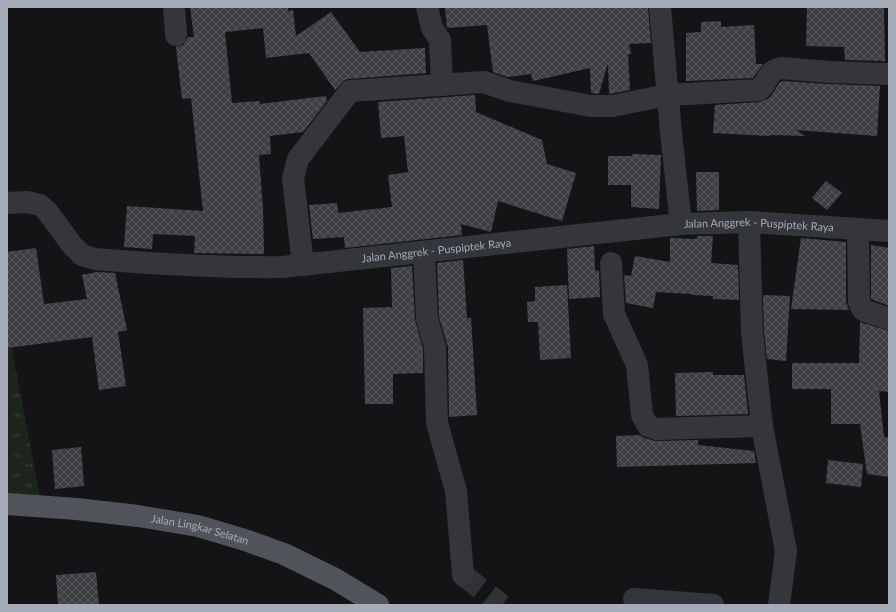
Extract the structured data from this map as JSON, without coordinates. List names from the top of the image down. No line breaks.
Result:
{"streets":{"main road":["Jalan Lingkar Selatan"],"street":["Jalan Anggrek - Puspiptek Raya"]}}
